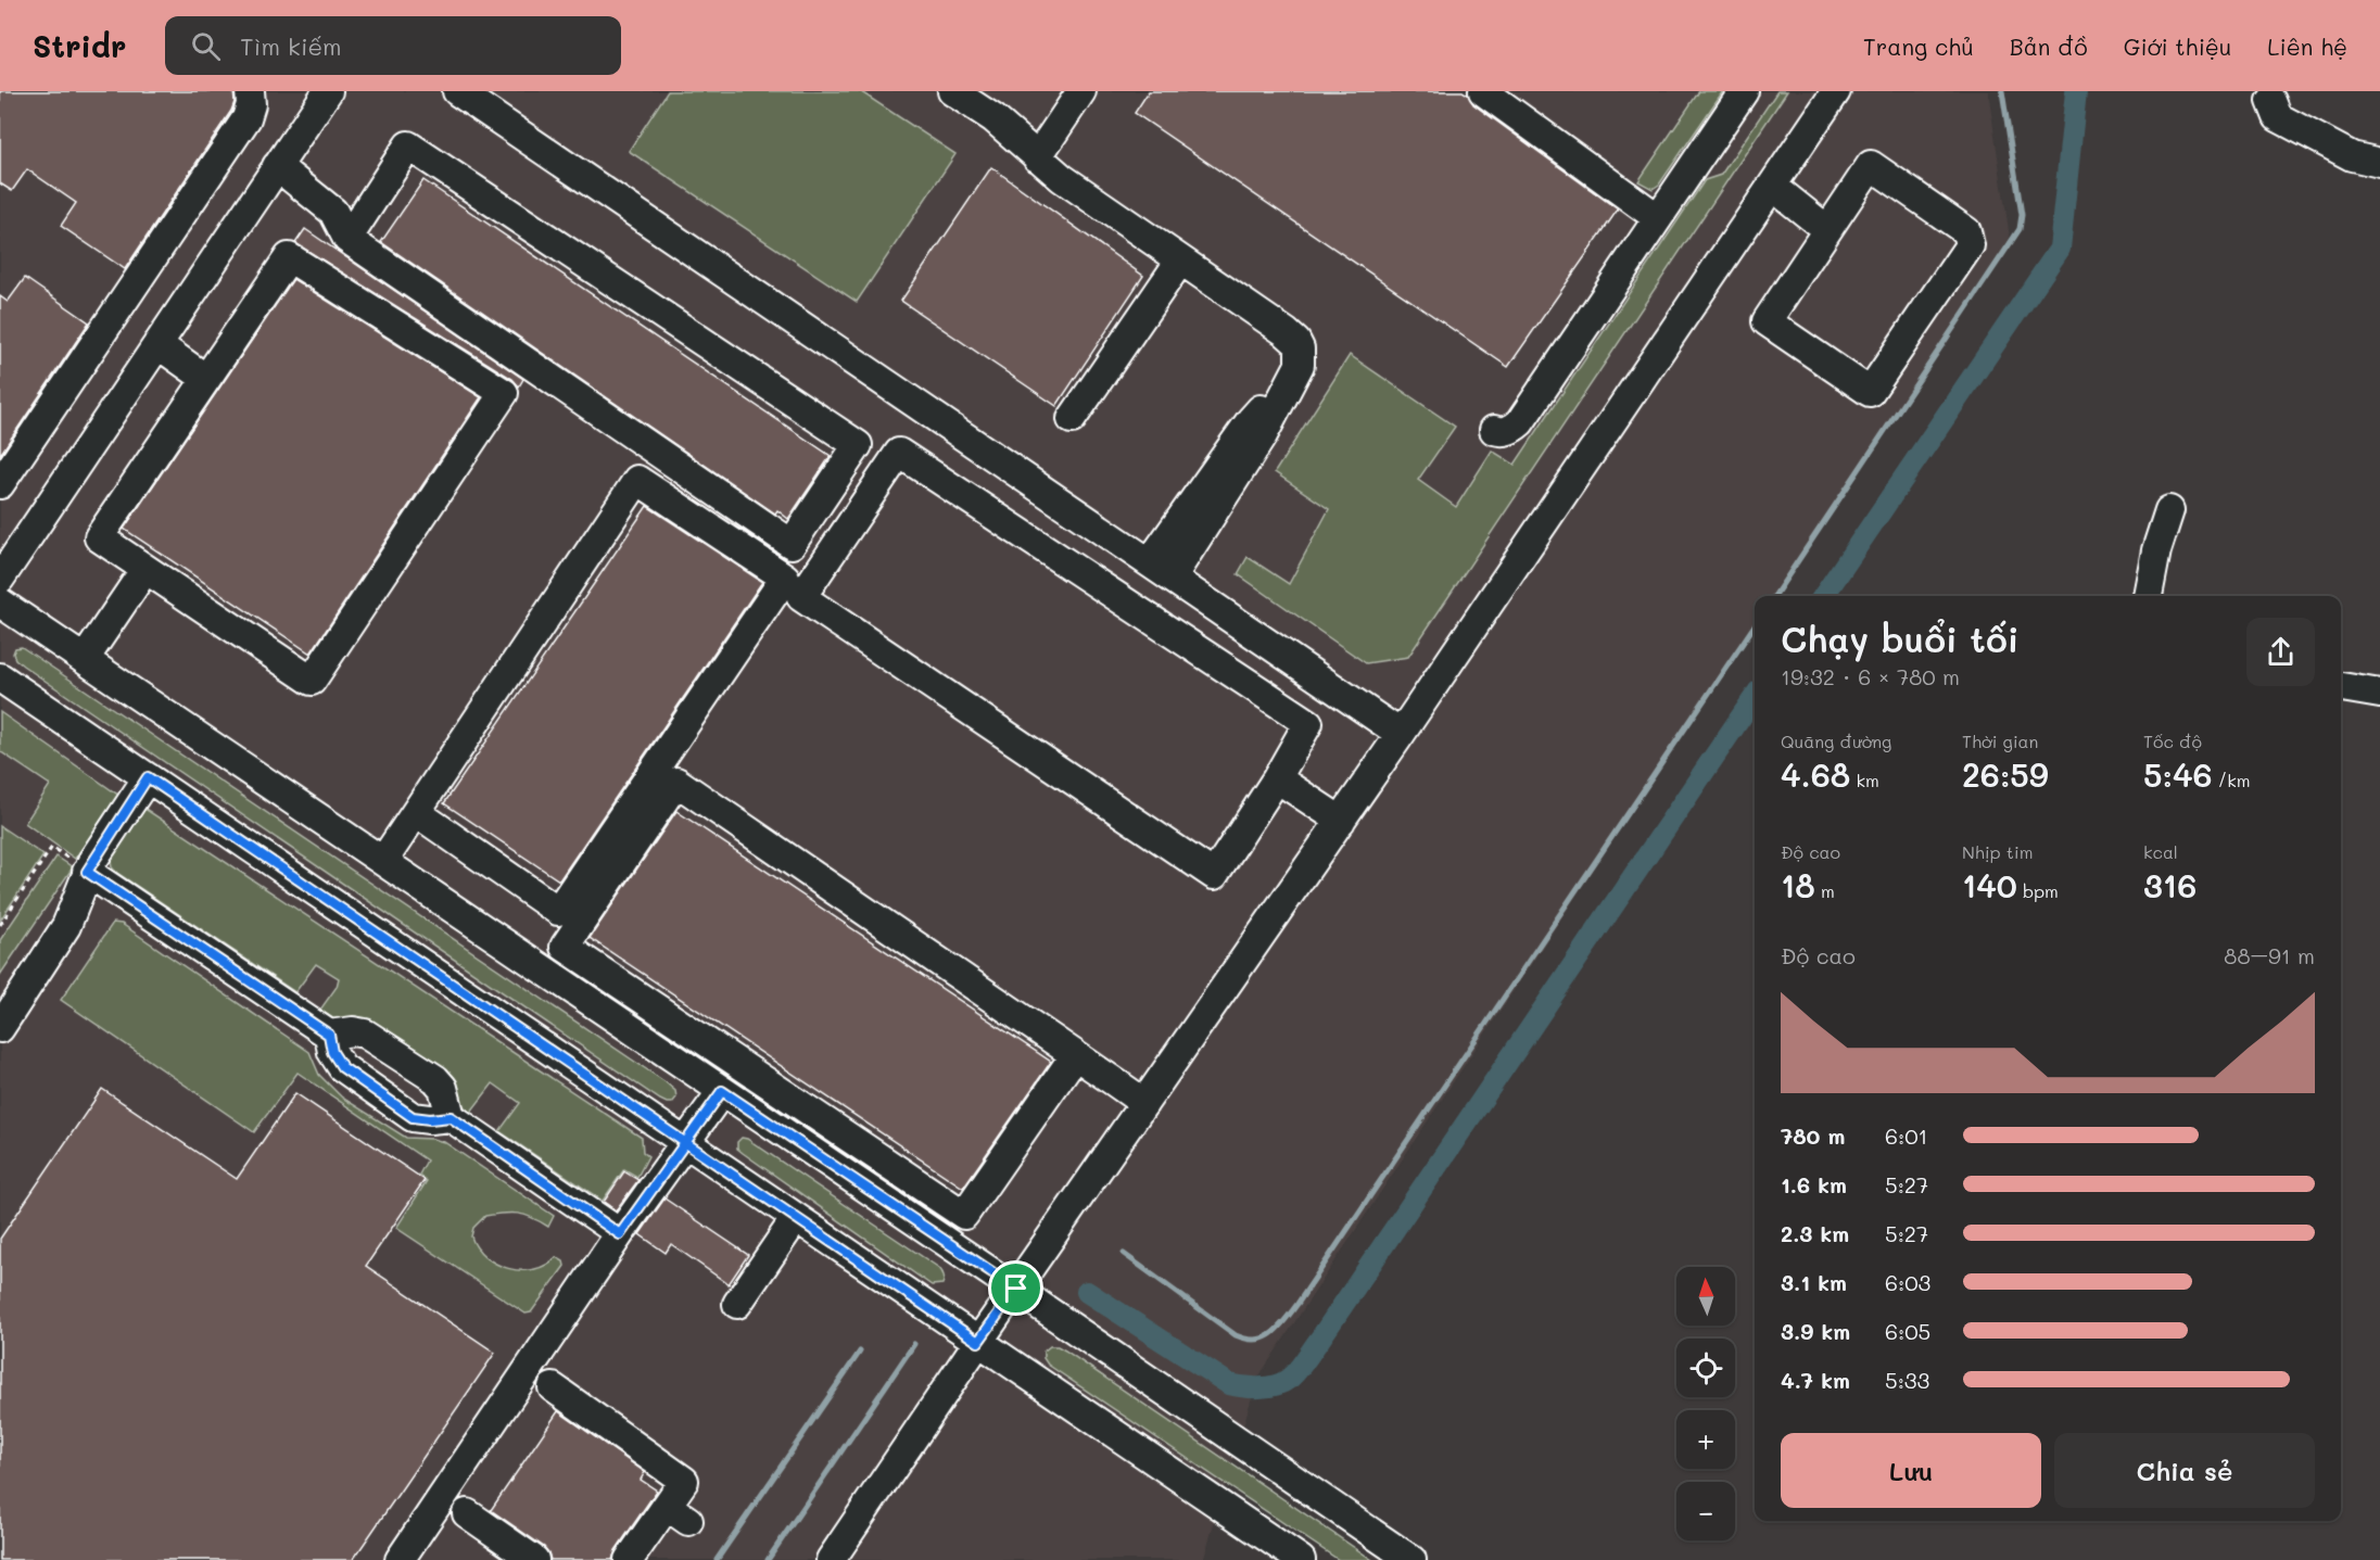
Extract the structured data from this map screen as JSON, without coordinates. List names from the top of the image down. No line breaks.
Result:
{"north":"top","page":{"header":"Stridr","search":"Tìm kiếm","nav":["Trang chủ","Bản đồ","Giới thiệu","Liên hệ"],"heading":["Chạy buổi tối","19:32 · 6 × 780 m"],"stats":[["Quãng đường","4.68 km"],["Thời gian","26:59"],["Tốc độ","5:46 /km"],["Độ cao","18 m"],["Nhịp tim","140 bpm"],["kcal","316"]],"chart":["Độ cao","88–91 m"],"list":[{"name":"780 m","note":"6:01"},{"name":"1.6 km","note":"5:27"},{"name":"2.3 km","note":"5:27"},{"name":"3.1 km","note":"6:03"},{"name":"3.9 km","note":"6:05"},{"name":"4.7 km","note":"5:33"}],"map_buttons":["+","−"],"buttons":["Lưu","Chia sẻ"]}}
